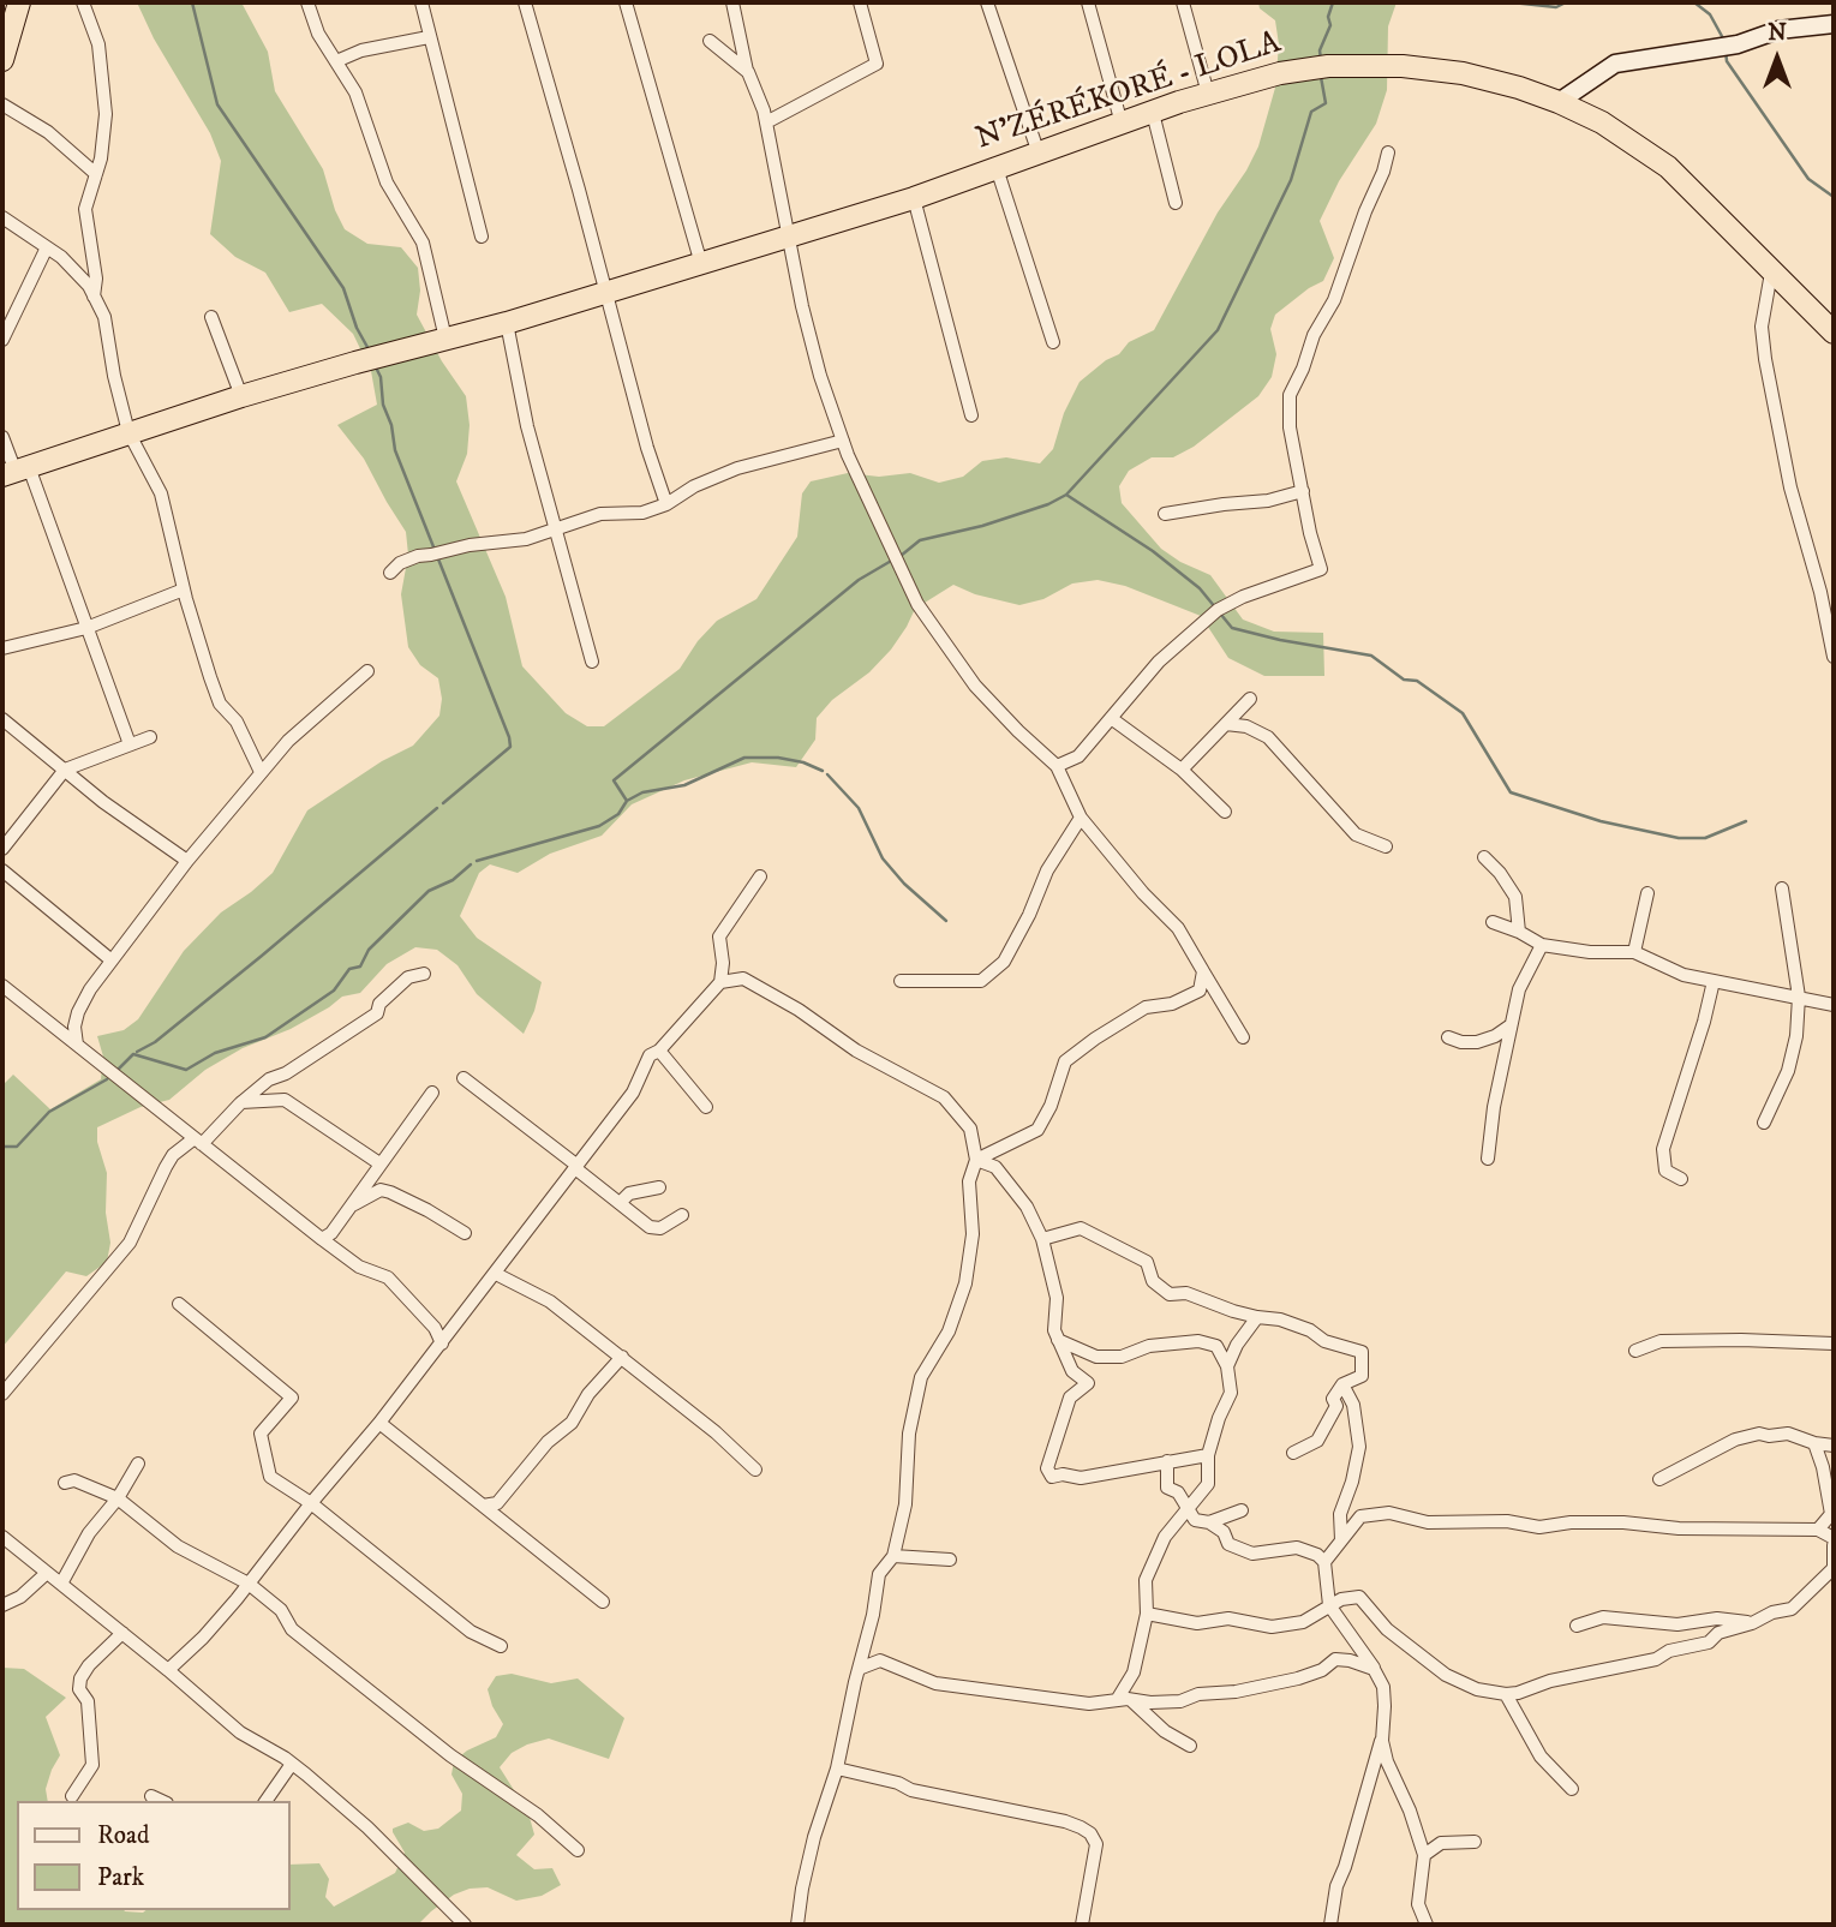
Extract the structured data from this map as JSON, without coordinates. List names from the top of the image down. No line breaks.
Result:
{"streets":{"highway":["N'ZÉRÉKORÉ - LOLA"]},"legend":["Road","Park"],"north":"top"}
